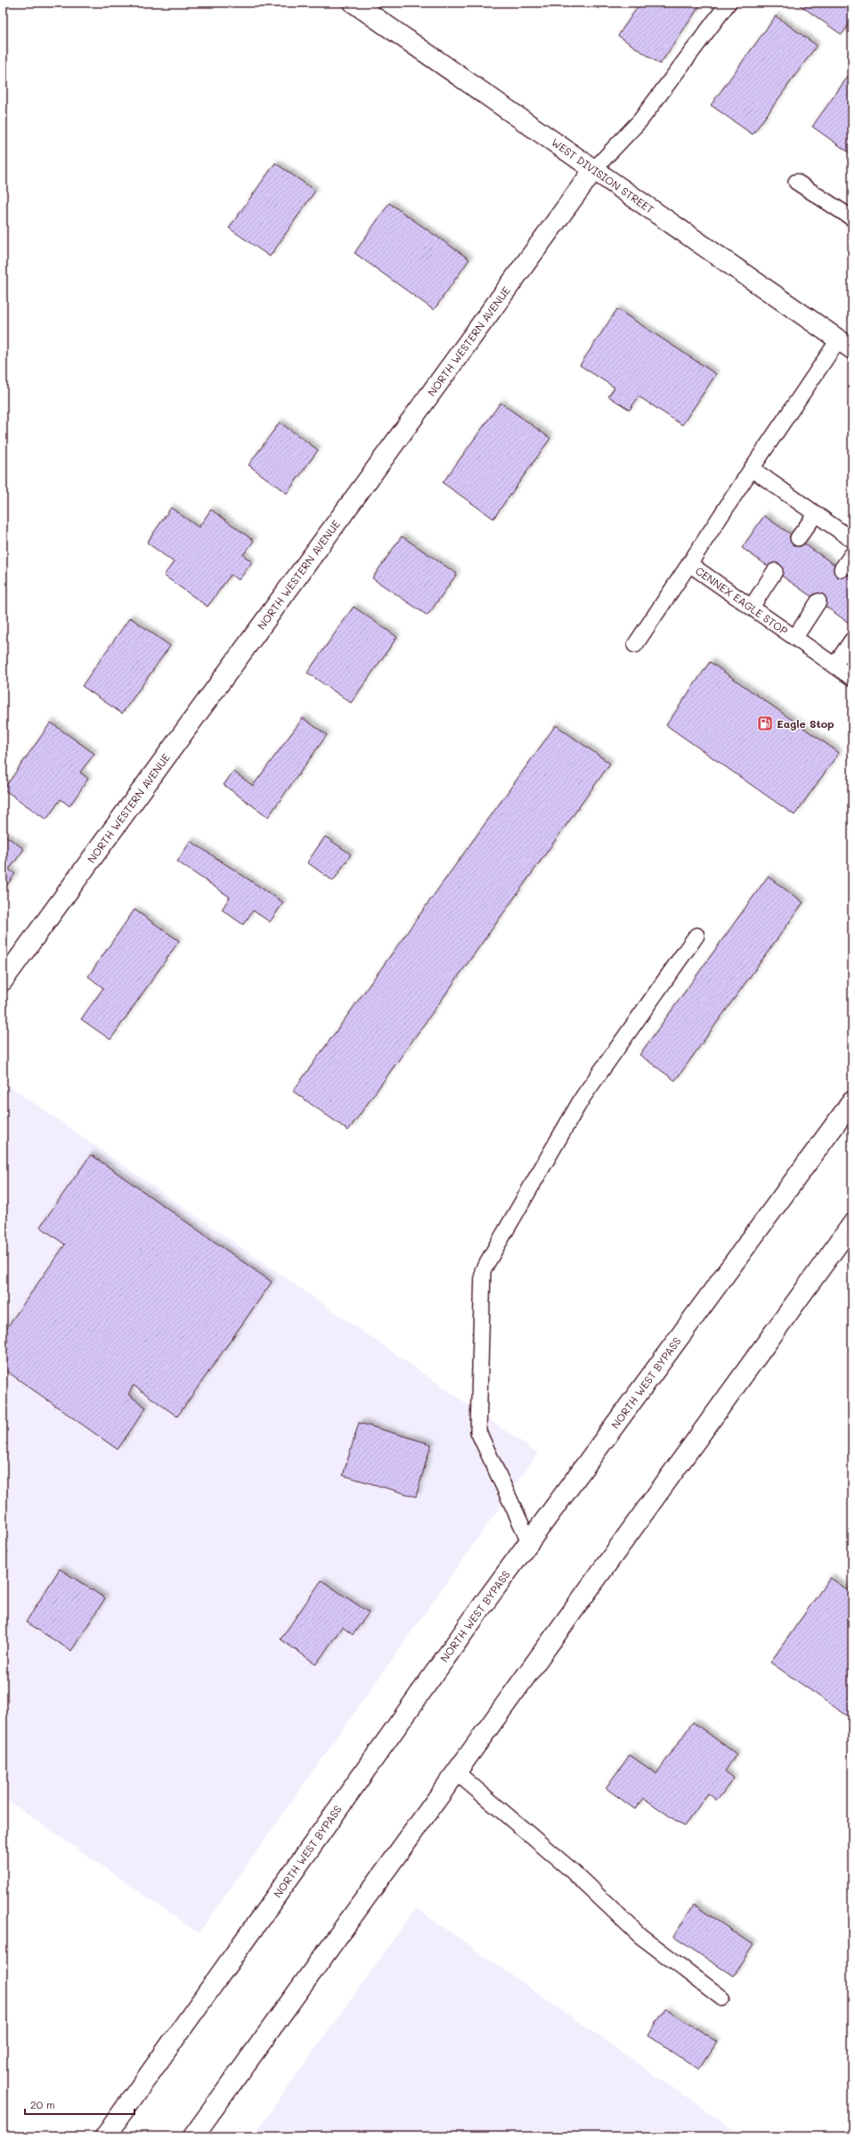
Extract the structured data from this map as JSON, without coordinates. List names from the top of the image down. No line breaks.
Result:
{"streets":{"main road":["WEST DIVISION STREET","NORTH WESTERN AVENUE","NORTH WEST BYPASS"],"lane":["CENNEX EAGLE STOP"]},"crossings":[["WEST DIVISION STREET","NORTH WESTERN AVENUE"],["WEST DIVISION STREET","CENNEX EAGLE STOP"]],"places":{"fuel station":["Eagle Stop"]},"scale_bar":"20 m"}
